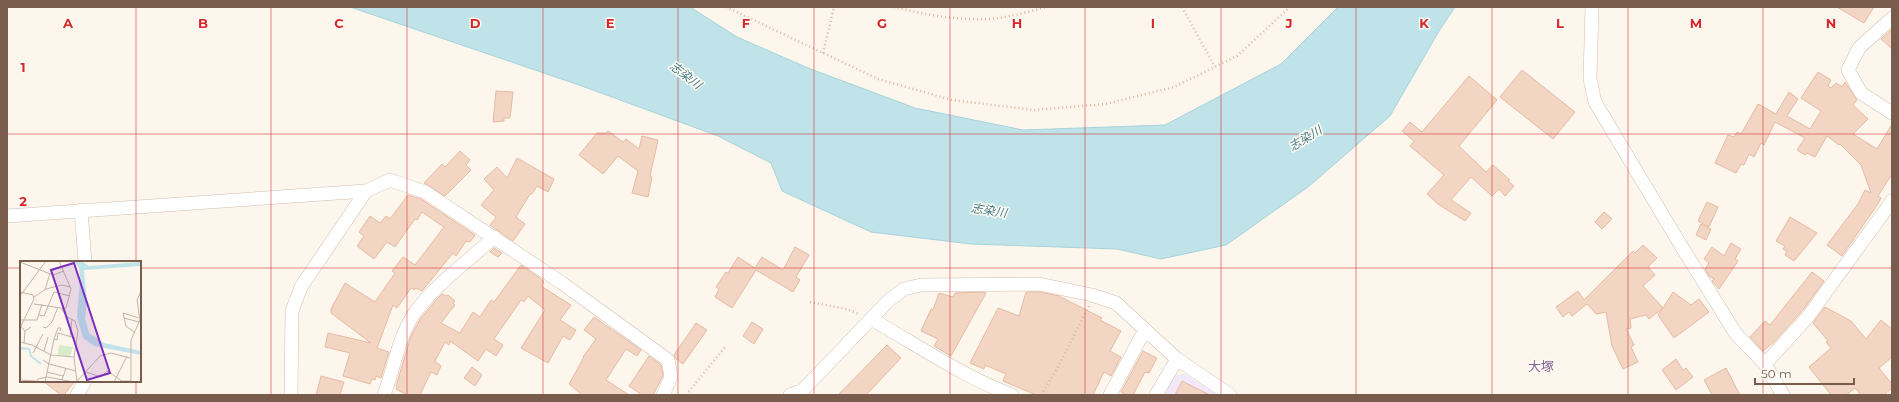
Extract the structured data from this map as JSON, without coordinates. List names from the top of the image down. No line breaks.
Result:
{"districts":["大塚"],"water":["志染川"],"scale_bar":"50 m","grid":{"columns":["A","B","C","D","E","F","G","H","I","J","K","L","M","N"],"rows":["1","2"]}}
